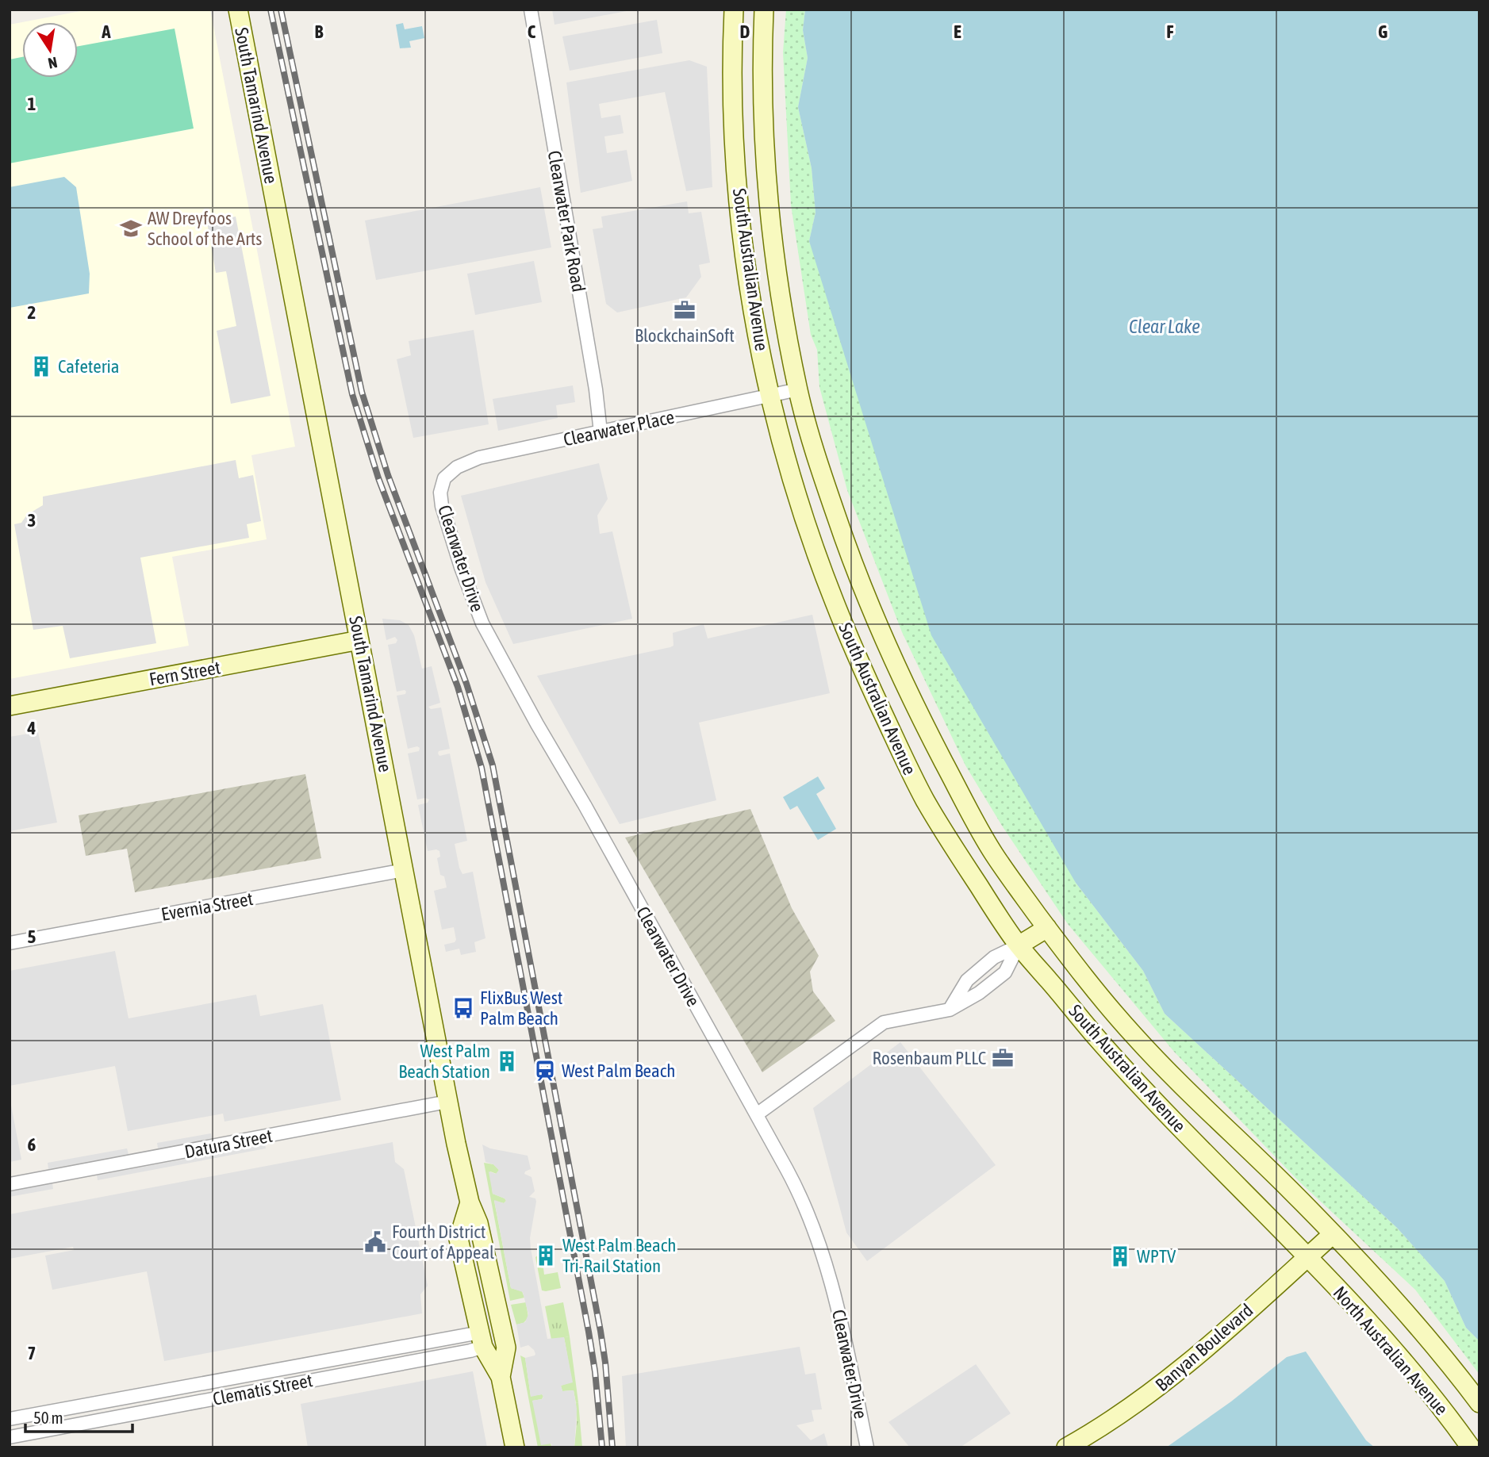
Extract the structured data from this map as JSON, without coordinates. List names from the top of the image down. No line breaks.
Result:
{"streets":{"main road":["South Tamarind Avenue","South Australian Avenue","Fern Street","Banyan Boulevard","North Australian Avenue"],"street":["Clearwater Park Road","Clearwater Place","Clearwater Drive","Evernia Street","Datura Street","Clematis Street"]},"crossings":[["South Tamarind Avenue","Fern Street"],["South Tamarind Avenue","Evernia Street"],["South Tamarind Avenue","Datura Street"],["Clearwater Park Road","Clearwater Place"],["South Australian Avenue","Clearwater Place"],["South Australian Avenue","Banyan Boulevard"],["South Australian Avenue","North Australian Avenue"],["Clearwater Place","Clearwater Drive"],["Banyan Boulevard","North Australian Avenue"]],"water":["Clear Lake"],"places":{"school or university":["AW Dreyfoos School of the Arts"],"office":["BlockchainSoft","Rosenbaum PLLC"],"building":["Cafeteria","West Palm Beach Station","West Palm Beach Tri-Rail Station","WPTV"],"bus stop":["FlixBus West Palm Beach"],"station":["West Palm Beach"],"public building":["Fourth District Court of Appeal"]},"scale_bar":"50 m","north":"bottom","grid":{"columns":["A","B","C","D","E","F","G"],"rows":["1","2","3","4","5","6","7"]}}
